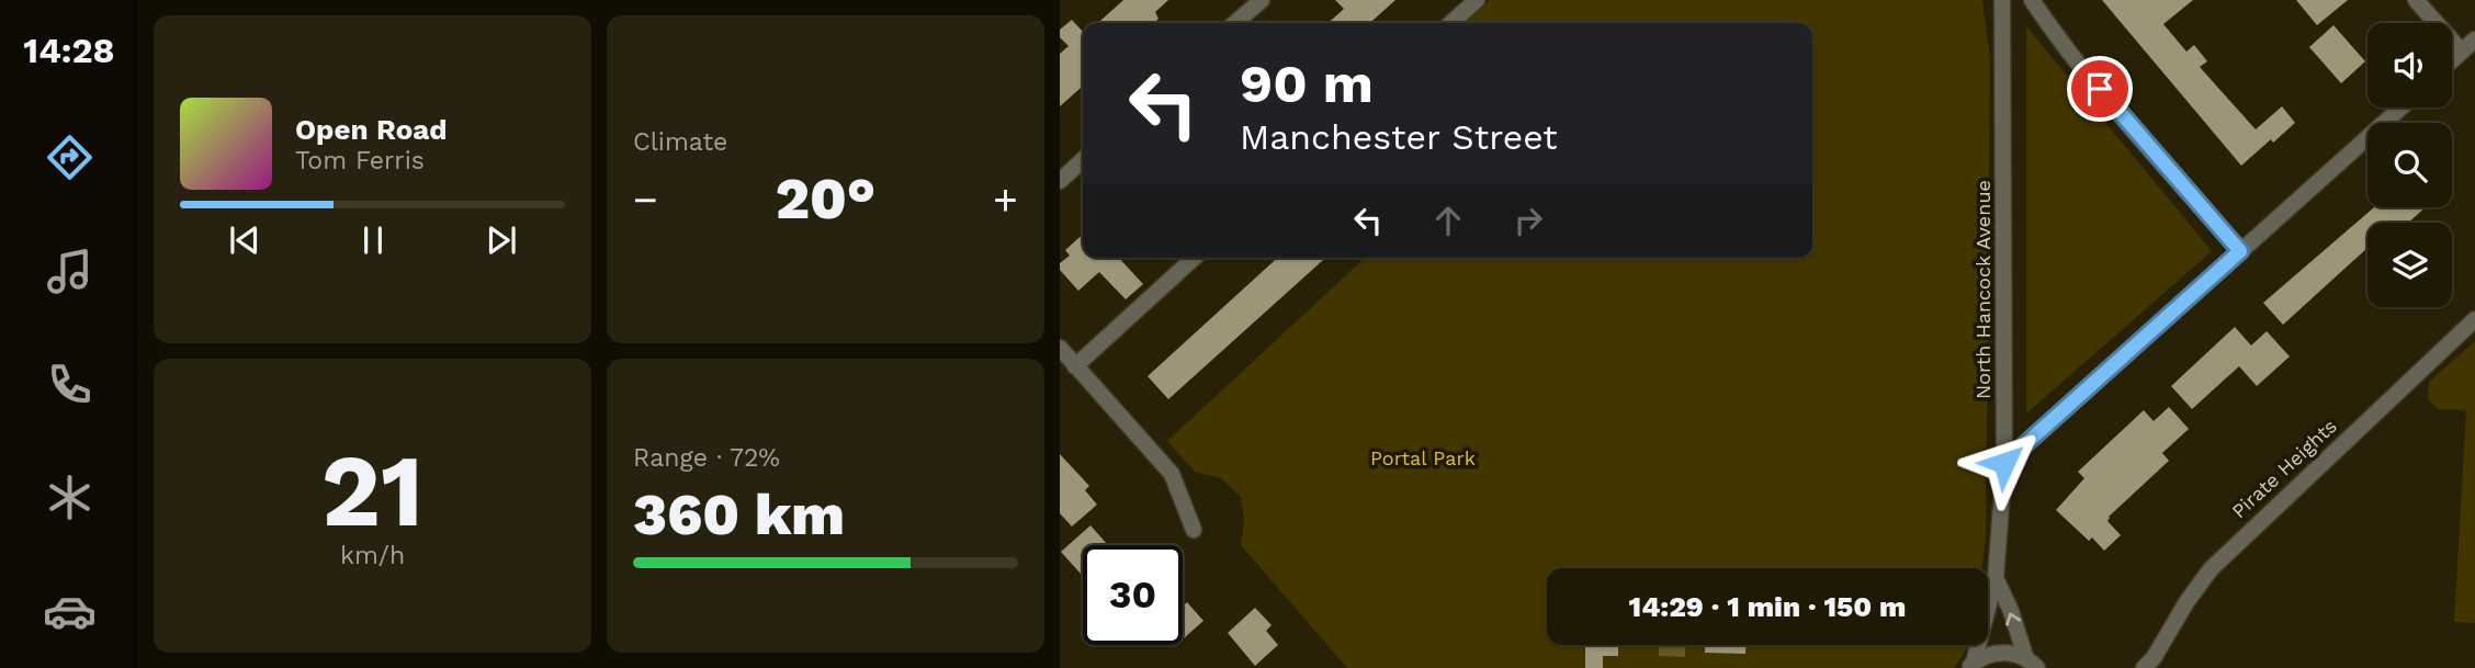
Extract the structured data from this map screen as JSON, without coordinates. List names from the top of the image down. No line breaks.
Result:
{"streets":{"street":["North Hancock Avenue","Pirate Heights"]},"parks":["Portal Park"],"page":{"tabs":"14:28","tile":["Climate",["21","km/h"],["Range · 72%","360 km"]],"turn":["90 m","Manchester Street"],"song":["Open Road","Tom Ferris"],"heat":["−","20°","+"],"limit":"30","trip":"14:29 · 1 min · 150 m"}}
